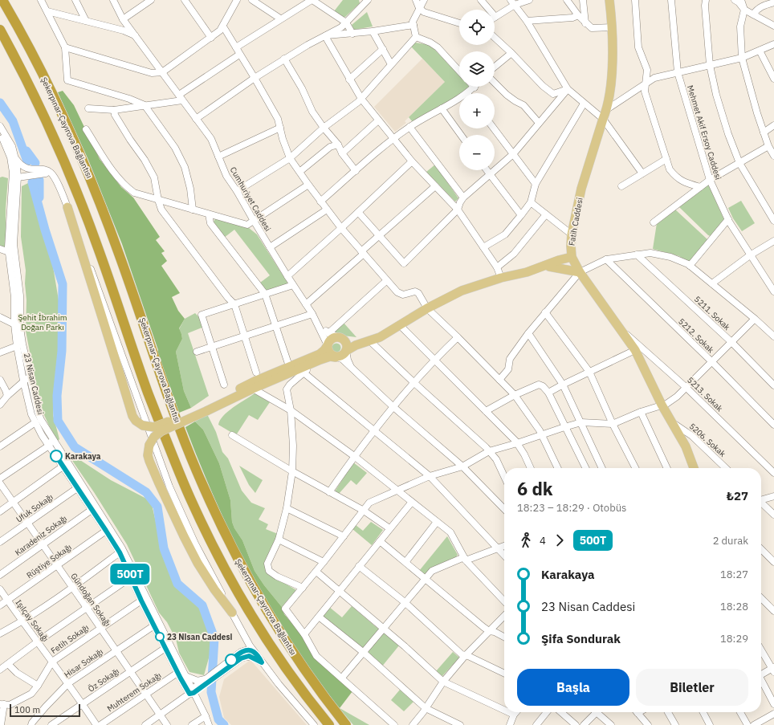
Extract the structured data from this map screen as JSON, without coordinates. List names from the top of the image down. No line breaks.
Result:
{"streets":{"highway":["Şekerpınar-Çayırova Bağlantısı"],"main road":["Fatih Caddesi"],"street":["Mehmet Akif Ersoy Caddesi","Cumhuriyet Caddesi","5211. Sokak","5212. Sokak","23 Nisan Caddesi","5213. Sokak","5206. Sokak","Ufuk Sokağı","Karadeniz Sokağı","Rüştiye Sokağı","Gündoğan Sokağı","Işılçay Sokağı","Fetih Sokağı","Hisar Sokağı","Öz Sokağı","Muhterem Sokağı"]},"crossings":[["Fatih Caddesi","5213. Sokak"],["Fatih Caddesi","5206. Sokak"],["23 Nisan Caddesi","Ufuk Sokağı"],["23 Nisan Caddesi","Karadeniz Sokağı"],["23 Nisan Caddesi","Rüştiye Sokağı"],["23 Nisan Caddesi","Fetih Sokağı"],["23 Nisan Caddesi","Hisar Sokağı"],["23 Nisan Caddesi","Öz Sokağı"],["23 Nisan Caddesi","Muhterem Sokağı"],["Ufuk Sokağı","Gündoğan Sokağı"],["Karadeniz Sokağı","Gündoğan Sokağı"],["Rüştiye Sokağı","Gündoğan Sokağı"],["Rüştiye Sokağı","Işılçay Sokağı"],["Gündoğan Sokağı","Fetih Sokağı"],["Gündoğan Sokağı","Hisar Sokağı"],["Gündoğan Sokağı","Öz Sokağı"],["Gündoğan Sokağı","Muhterem Sokağı"],["Işılçay Sokağı","Fetih Sokağı"],["Işılçay Sokağı","Hisar Sokağı"],["Işılçay Sokağı","Öz Sokağı"]],"parks":["Şehit İbrahim Doğan Parkı"],"places":["Karakaya","23 Nisan Caddesi"],"lines":["bus line 500T"],"scale_bar":"100 m","page":{"on_map":"500T","map_buttons":["+","−"],"heading":["6 dk","18:23 – 18:29 · Otobüs","₺27"],"legs":["4","500T","2 durak"],"list":[{"name":"Karakaya","value":"18:27"},{"name":"23 Nisan Caddesi","value":"18:28"},{"name":"Şifa Sondurak","value":"18:29"}],"buttons":["Başla","Biletler"],"scale":"100 m"}}
